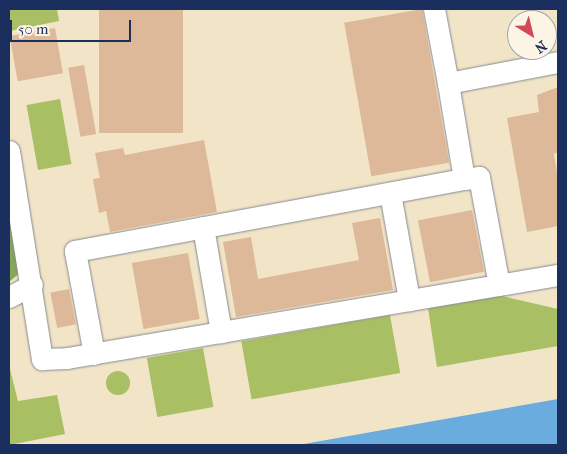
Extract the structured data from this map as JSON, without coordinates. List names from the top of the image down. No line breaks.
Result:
{"scale_bar":"50 m","north":"bottom right"}
